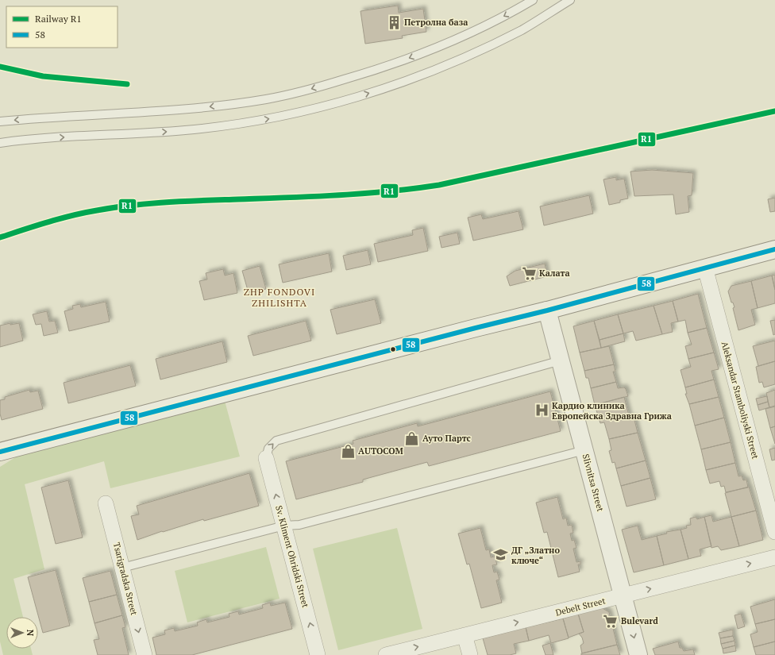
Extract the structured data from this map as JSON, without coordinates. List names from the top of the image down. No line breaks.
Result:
{"streets":{"main road":["Slivnitsa Street"],"street":["Aleksandar Stamboliyski Street","Sv. Kliment Ohridski Street","Tsarigradska Street","Debelt Street"]},"crossings":[["Slivnitsa Street","Debelt Street"]],"one_way":["Sv. Kliment Ohridski Street","Tsarigradska Street","Debelt Street"],"districts":["ZHP FONDOVI ZHILISHTA"],"places":{"building":["Петролна база"],"supermarket":["Калата","Bulevard"],"hospital":["Кардио клиника Европейска Здравна Грижа"],"shop":["Ауто Партс","AUTOCOM"],"school or university":["ДГ „Златно ключе“"]},"lines":["rail line R1","transit line 58"],"legend":["Railway R1","58"],"north":"right"}
